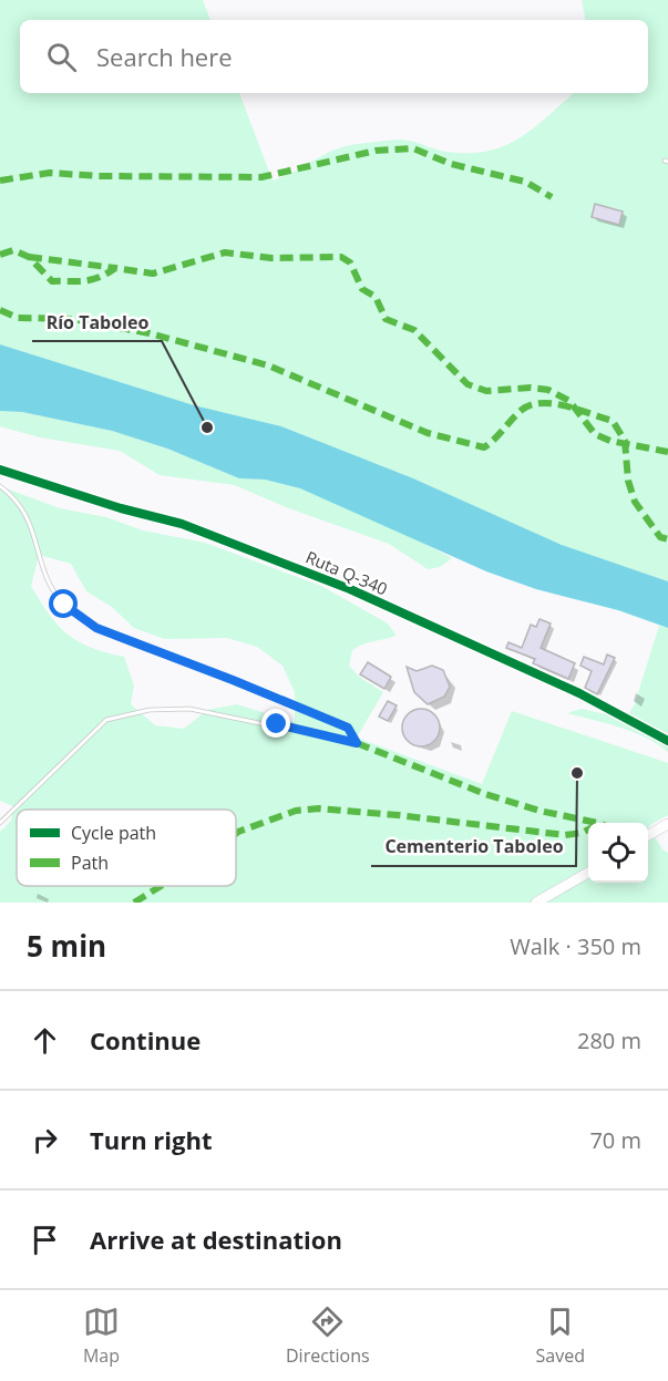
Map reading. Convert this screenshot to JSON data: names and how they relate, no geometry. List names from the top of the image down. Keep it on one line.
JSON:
{"streets":{"street":["Ruta Q-340"]},"places":["Río Taboleo","Cementerio Taboleo"],"legend":["Cycle path","Path"],"page":{"search":"Search here","heading":["5 min","Walk · 350 m"],"list":[["Continue","280 m"],["Turn right","70 m"],"Arrive at destination"],"nav":["Map","Directions","Saved"]}}
